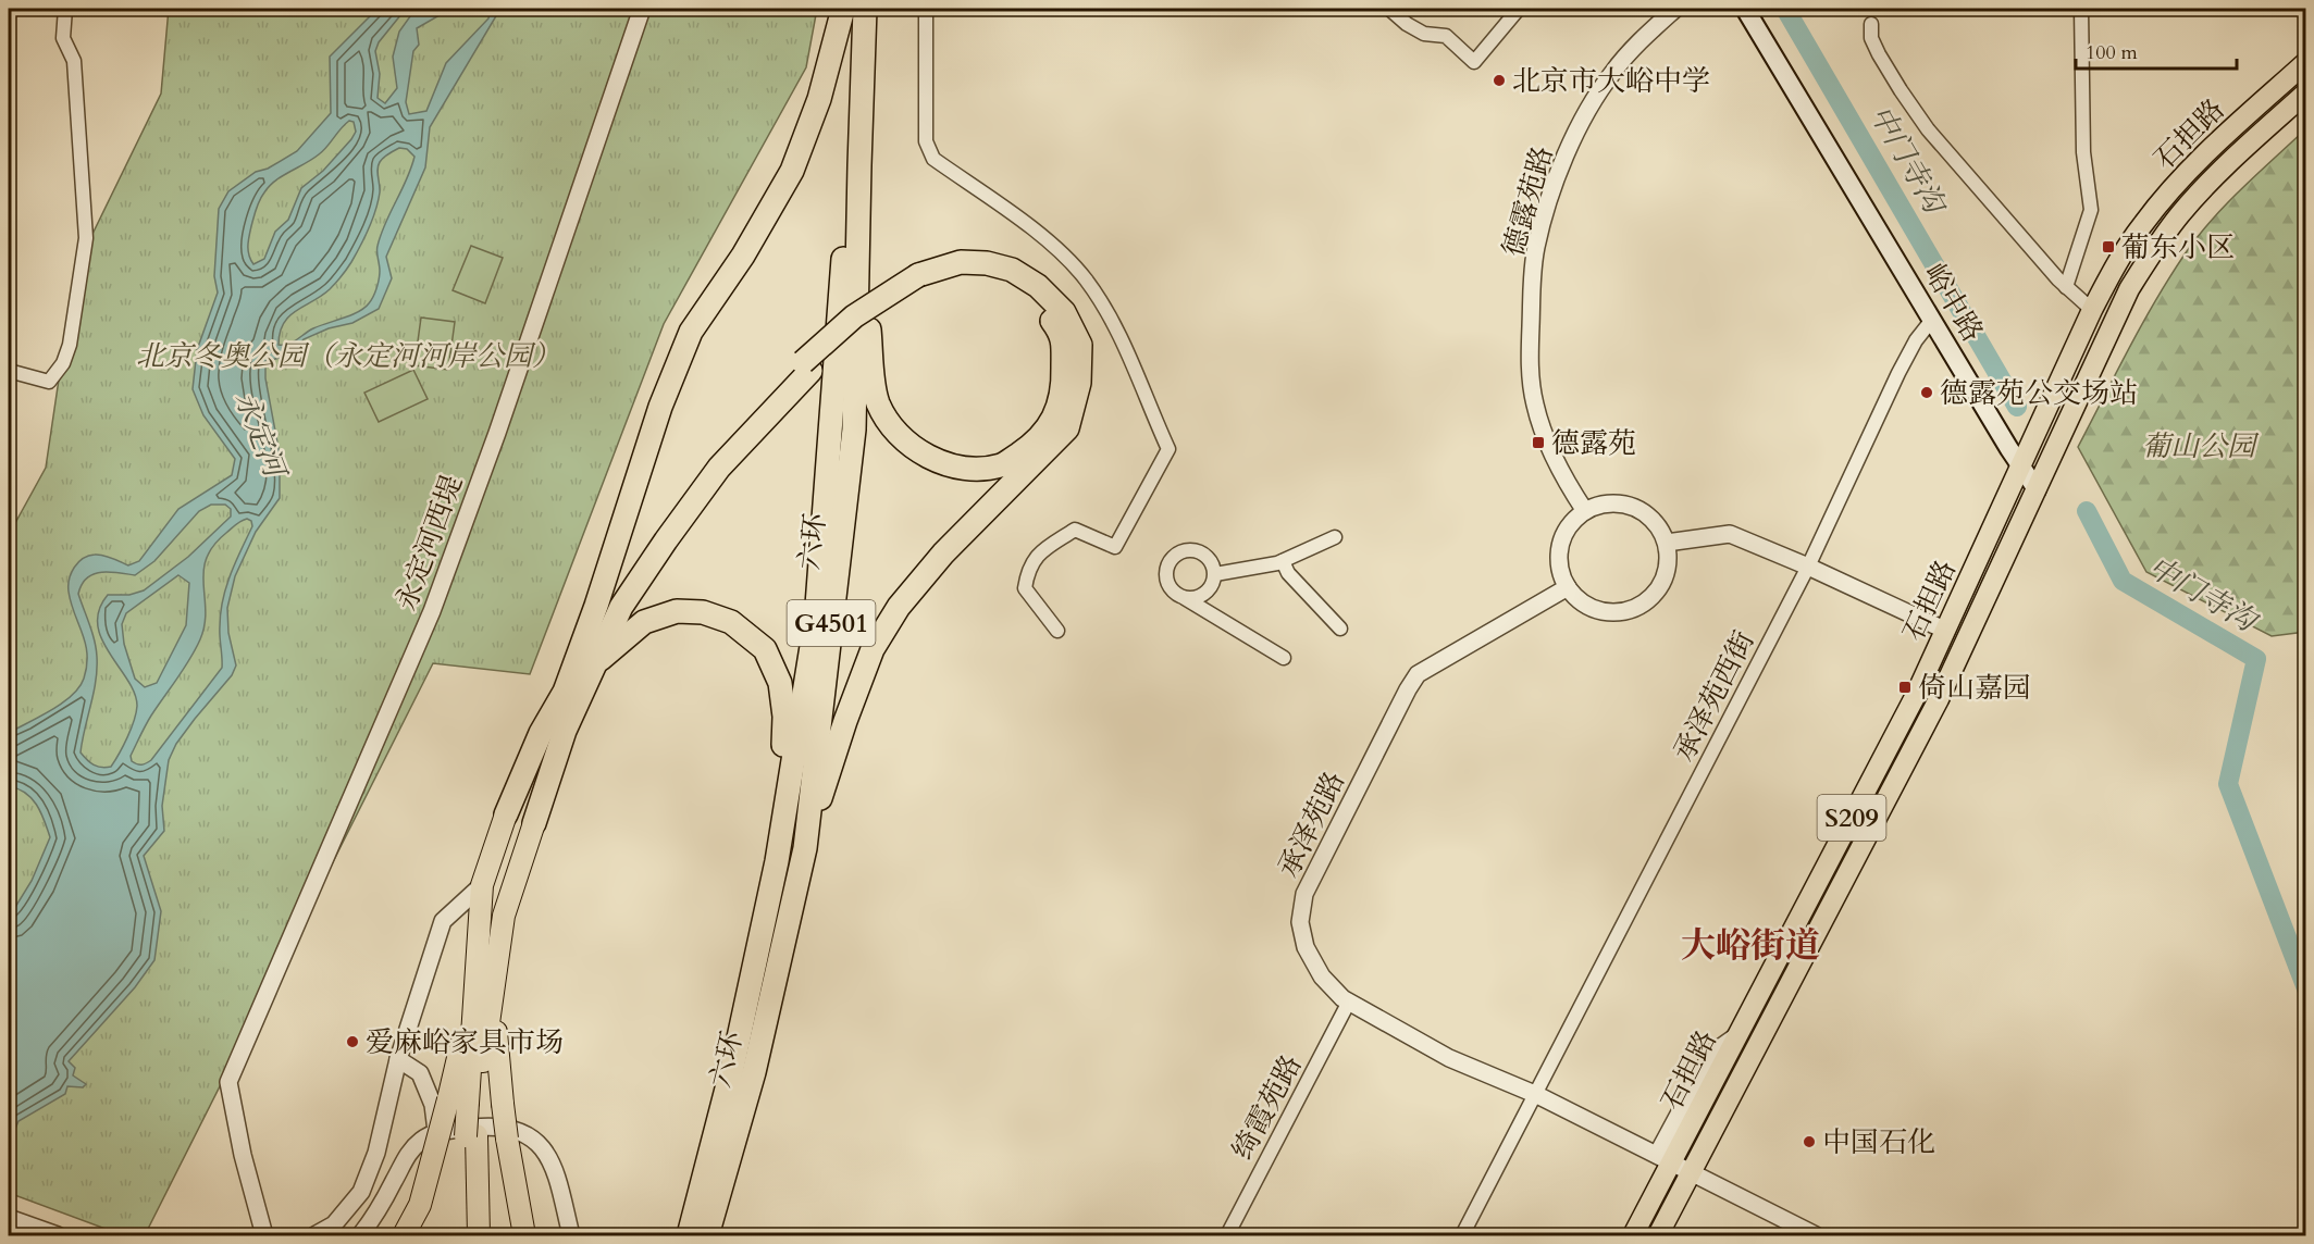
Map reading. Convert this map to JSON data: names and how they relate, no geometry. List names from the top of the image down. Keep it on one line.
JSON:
{"streets":{"highway":["六环","G4501"],"main road":["石担路","峪中路","S209"],"street":["德露苑路","永定河西堤","承泽苑西街","承泽苑路","绮霞苑路"]},"crossings":[["石担路","峪中路"],["石担路","承泽苑路"],["德露苑路","承泽苑路"],["峪中路","承泽苑西街"],["承泽苑西街","承泽苑路"],["承泽苑路","绮霞苑路"]],"districts":["大峪街道"],"water":["中门寺沟","永定河"],"parks":["北京冬奥公园（永定河河岸公园）","葡山公园"],"places":{"other":["北京市大峪中学","德露苑公交场站","爱麻峪家具市场","中国石化"],"transit":["葡东小区","德露苑","倚山嘉园"]},"scale_bar":"100 m"}
